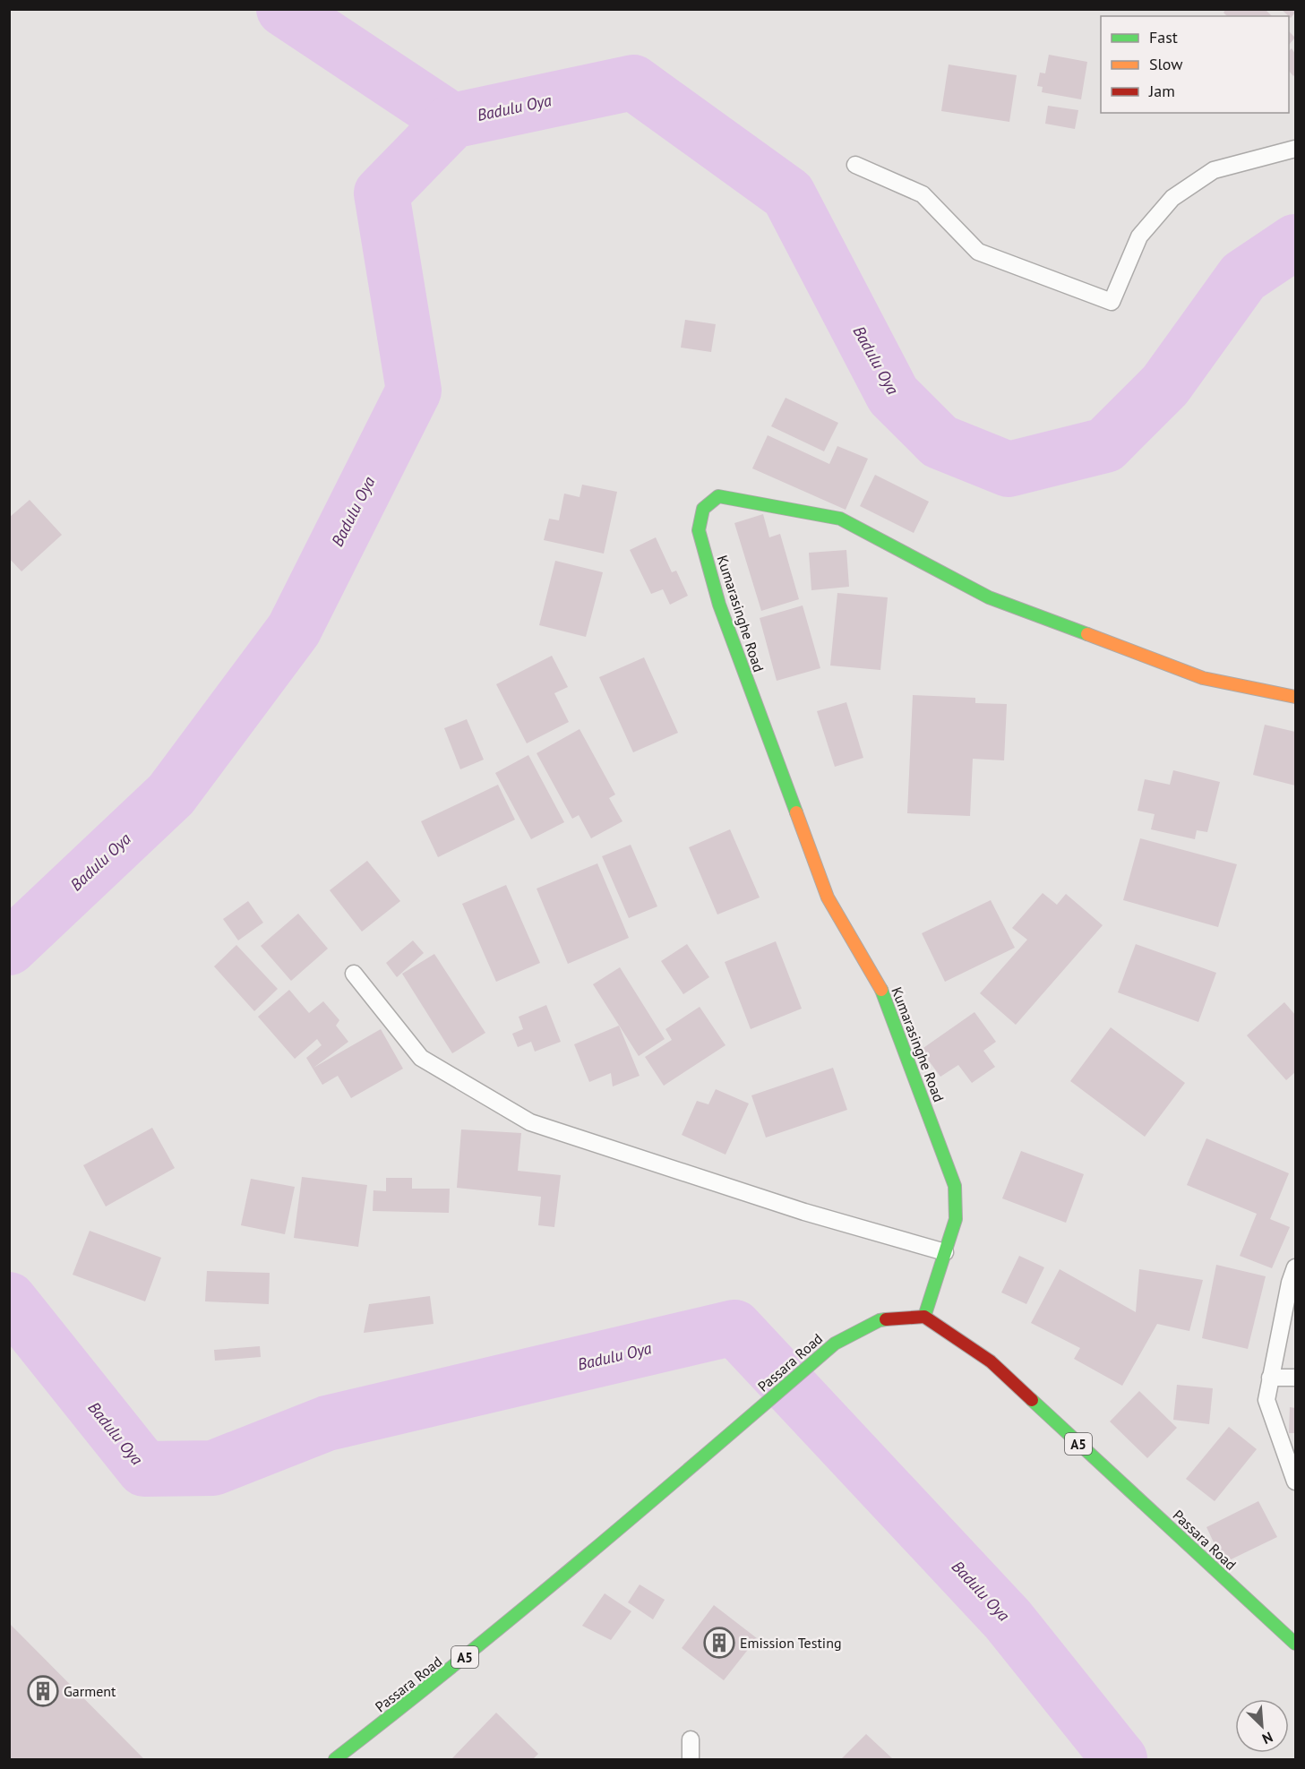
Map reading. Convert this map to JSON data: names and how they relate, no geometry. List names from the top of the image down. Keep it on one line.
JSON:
{"streets":{"main road":["Kumarasinghe Road","Passara Road","A5"]},"crossings":[["Kumarasinghe Road","Passara Road"]],"water":["Badulu Oya"],"places":{"building":["Emission Testing","Garment"]},"legend":["Fast","Slow","Jam"],"north":"bottom right"}
